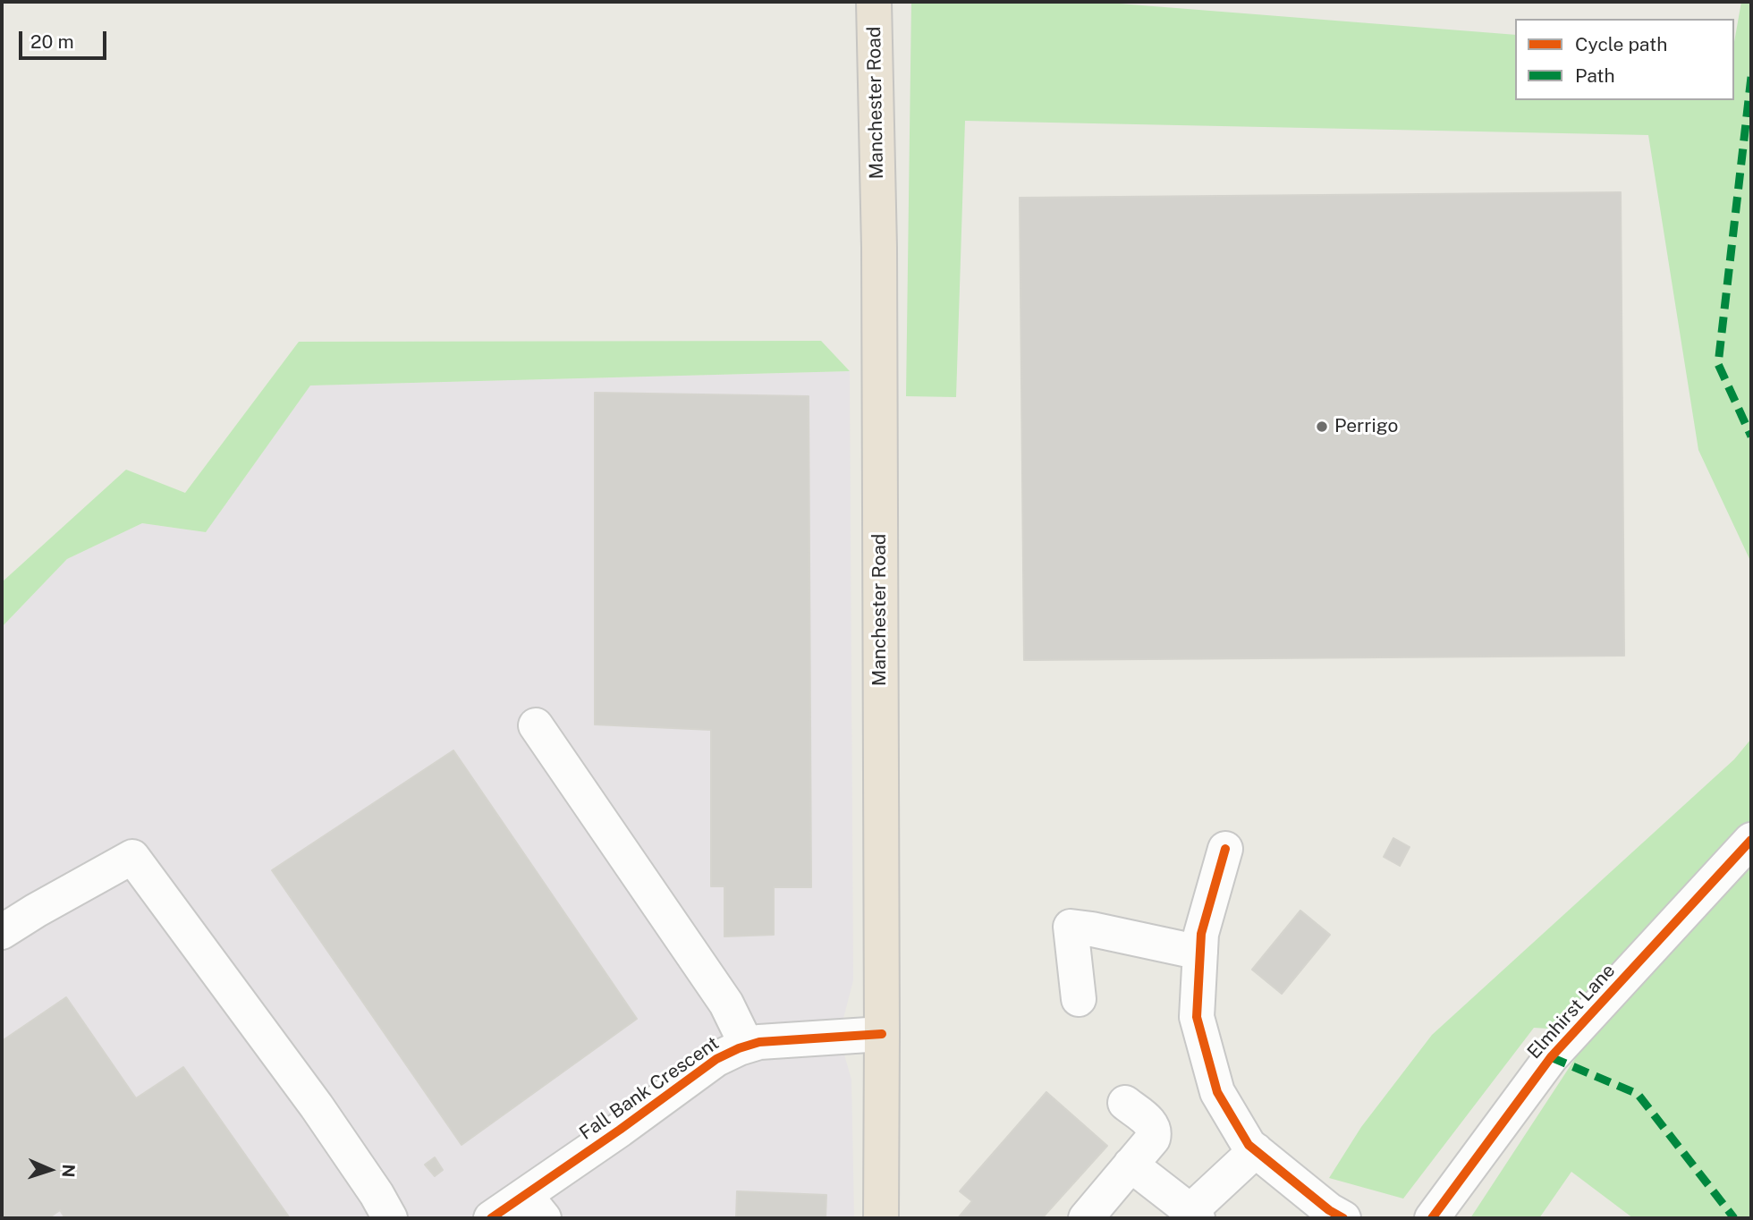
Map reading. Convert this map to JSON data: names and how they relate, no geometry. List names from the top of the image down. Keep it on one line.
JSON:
{"streets":{"highway":["Manchester Road"],"street":["Elmhirst Lane","Fall Bank Crescent"]},"crossings":[["Manchester Road","Fall Bank Crescent"]],"places":["Perrigo"],"legend":["Cycle path","Path"],"scale_bar":"20 m","north":"right"}
